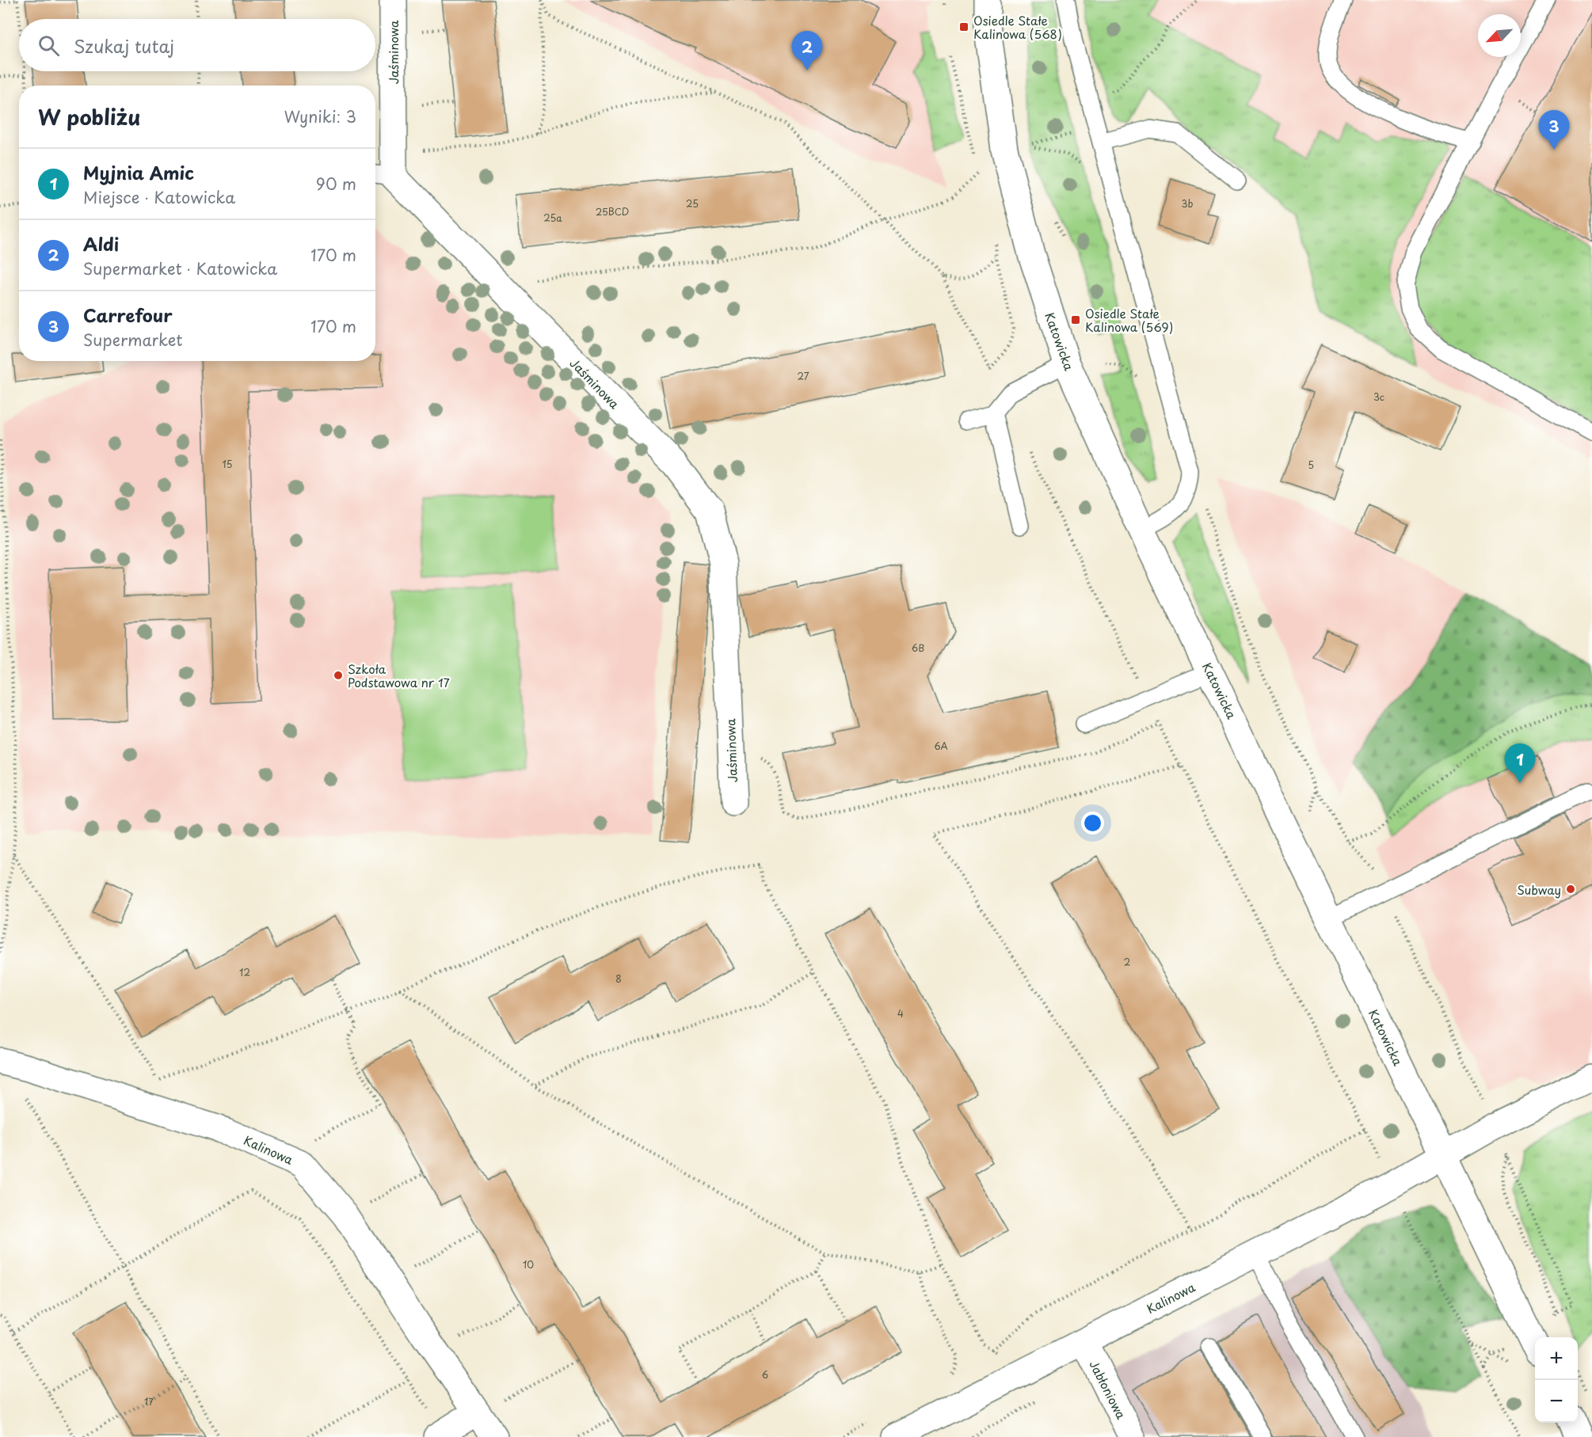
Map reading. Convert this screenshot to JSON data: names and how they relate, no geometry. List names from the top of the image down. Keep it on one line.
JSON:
{"streets":{"street":["Jaśminowa","Katowicka","Kalinowa","Jabłoniowa"]},"crossings":[["Katowicka","Kalinowa"],["Kalinowa","Jabłoniowa"]],"places":{"transit":["Osiedle Stałe Kalinowa (568)","Osiedle Stałe Kalinowa (569)"],"other":["Szkoła Podstawowa nr 17","Subway"]},"house_numbers":["25","3b","25BCD","25a","27","3c","15","5","6B","6A","2","12","8","4","10","6","17"],"north":"bottom left","page":{"search":"Szukaj tutaj","pins":["2","3","1"],"heading":["W pobliżu","Wyniki: 3"],"list":[{"mark":"1","name":"Myjnia Amic","note":"Miejsce · Katowicka","value":"90 m"},{"mark":"2","name":"Aldi","note":"Supermarket · Katowicka","value":"170 m"},{"mark":"3","name":"Carrefour","note":"Supermarket","value":"170 m"}],"map_buttons":["+","−"]}}
